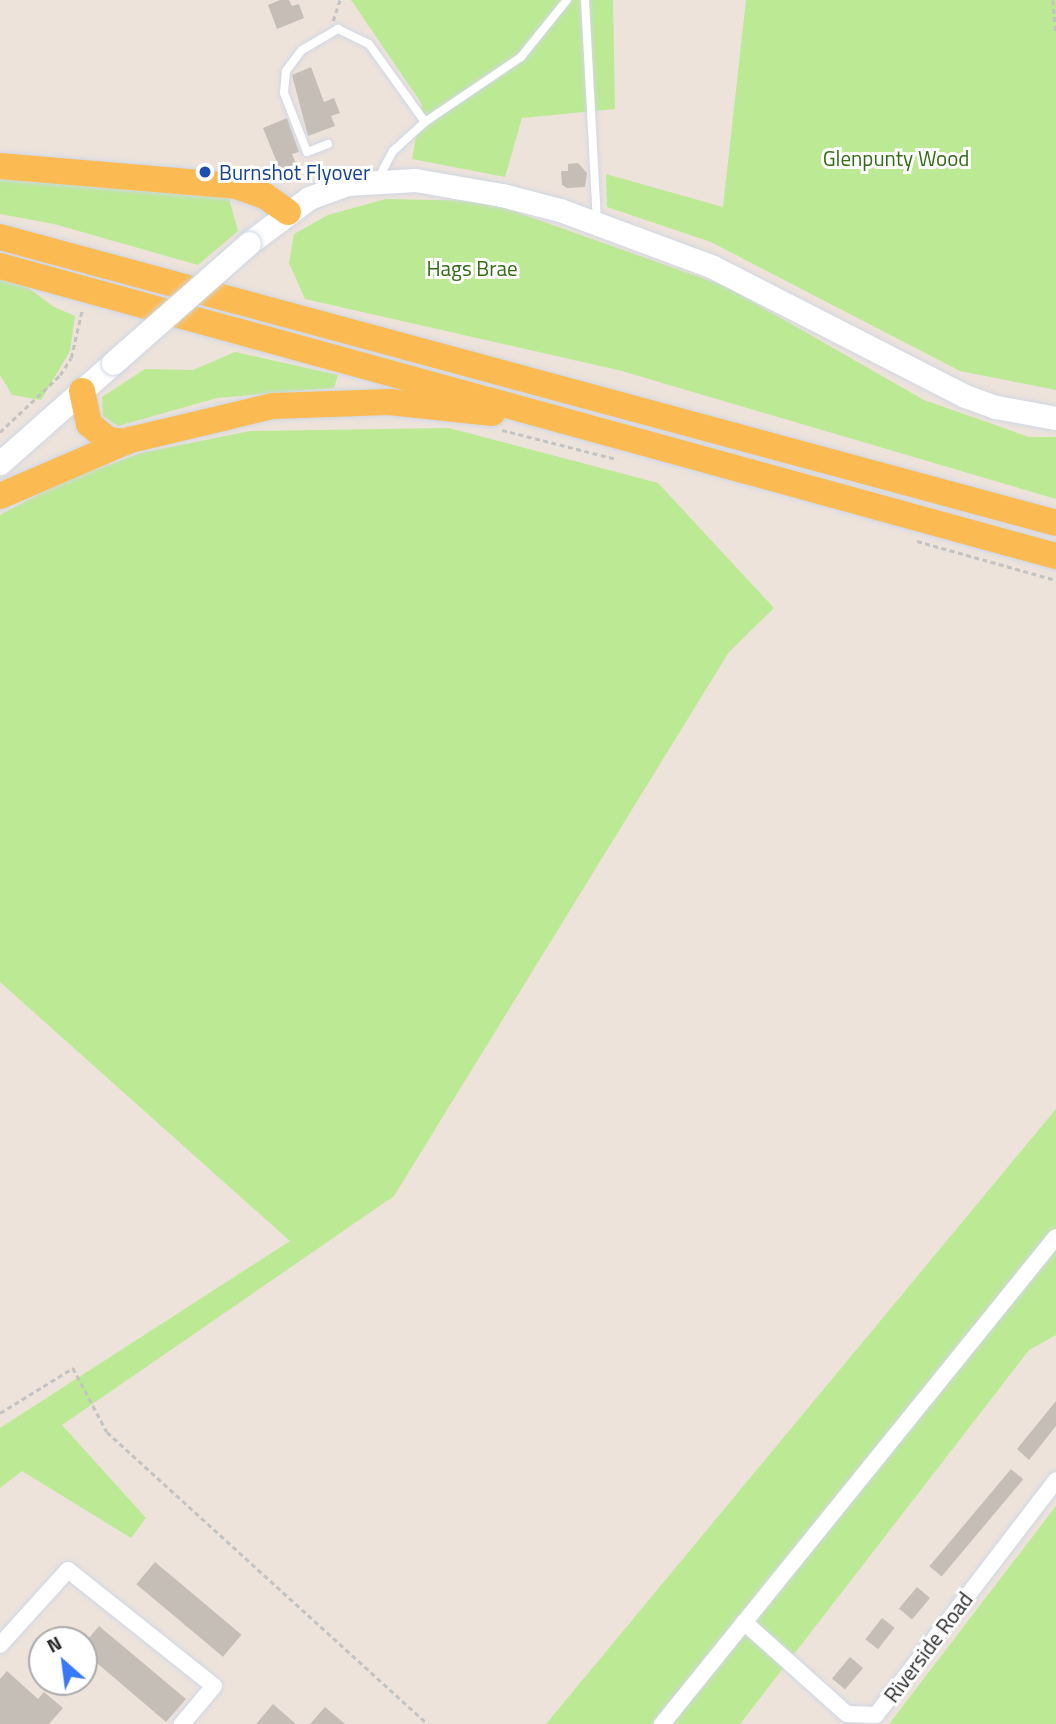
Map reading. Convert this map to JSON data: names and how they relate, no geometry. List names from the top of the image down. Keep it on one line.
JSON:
{"streets":{"street":["Riverside Road"]},"parks":["Glenpunty Wood","Hags Brae"],"places":["Burnshot Flyover"],"north":"top left"}
